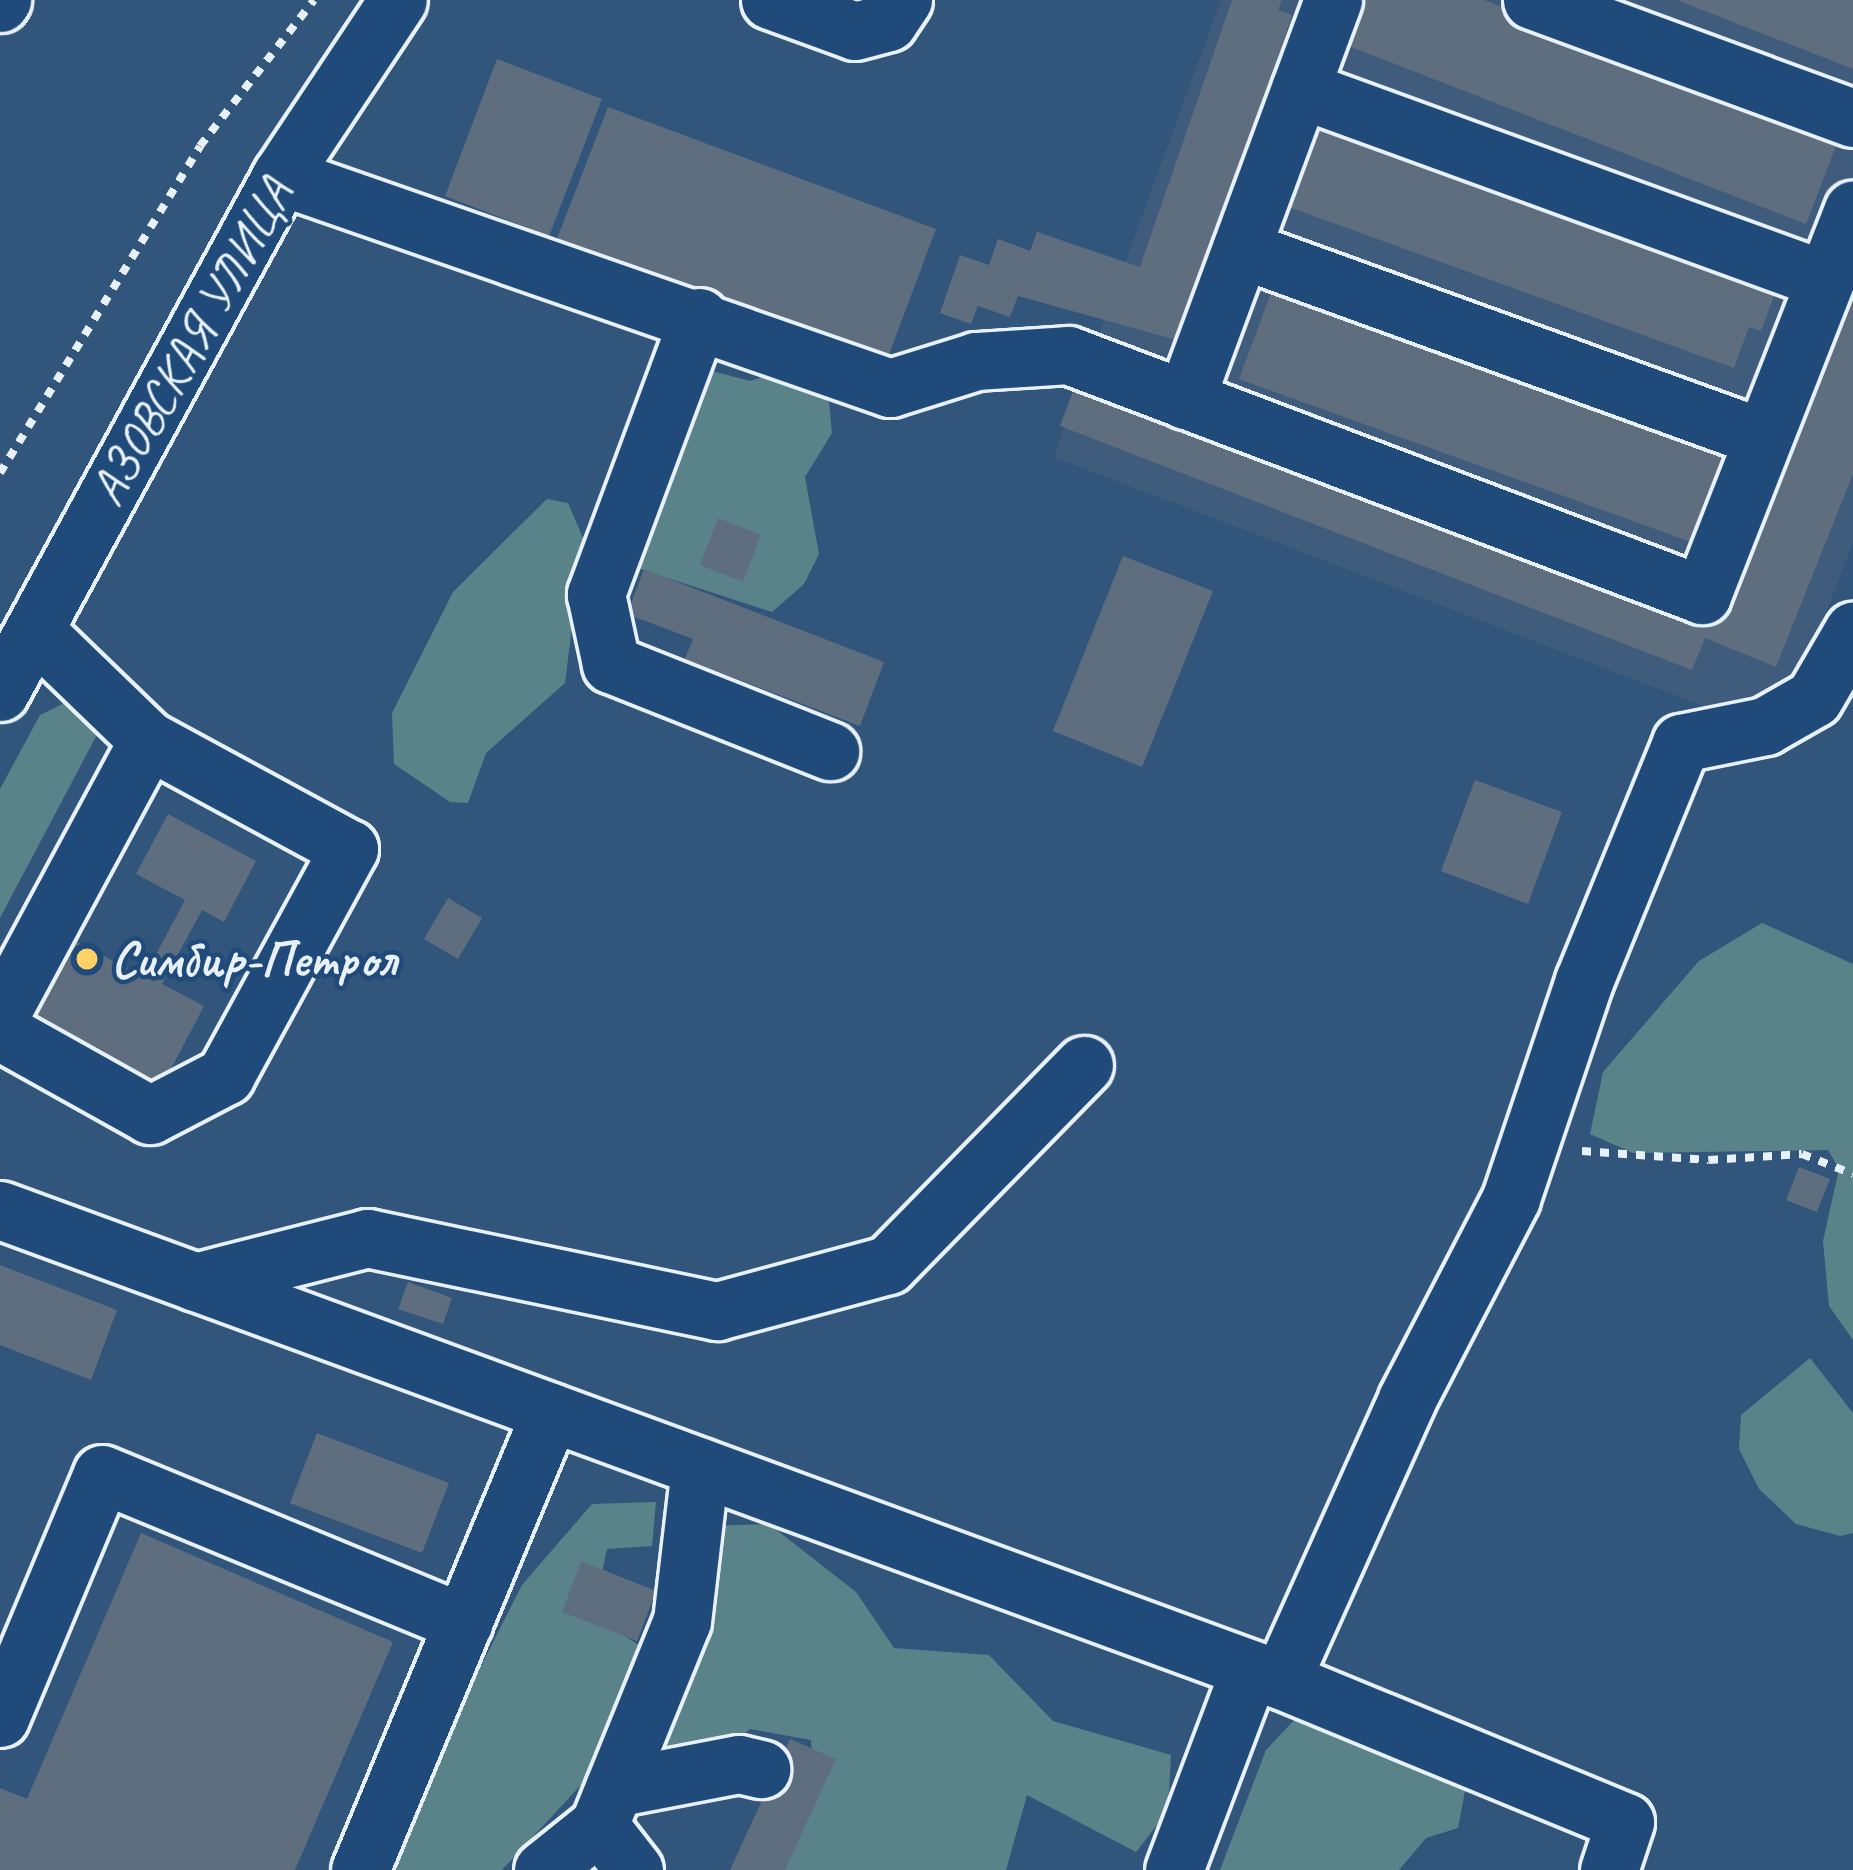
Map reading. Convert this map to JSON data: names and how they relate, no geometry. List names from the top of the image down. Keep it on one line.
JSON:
{"streets":{"street":["АЗОВСКАЯ УЛИЦА"]},"places":["Симбир-Петрол"]}
